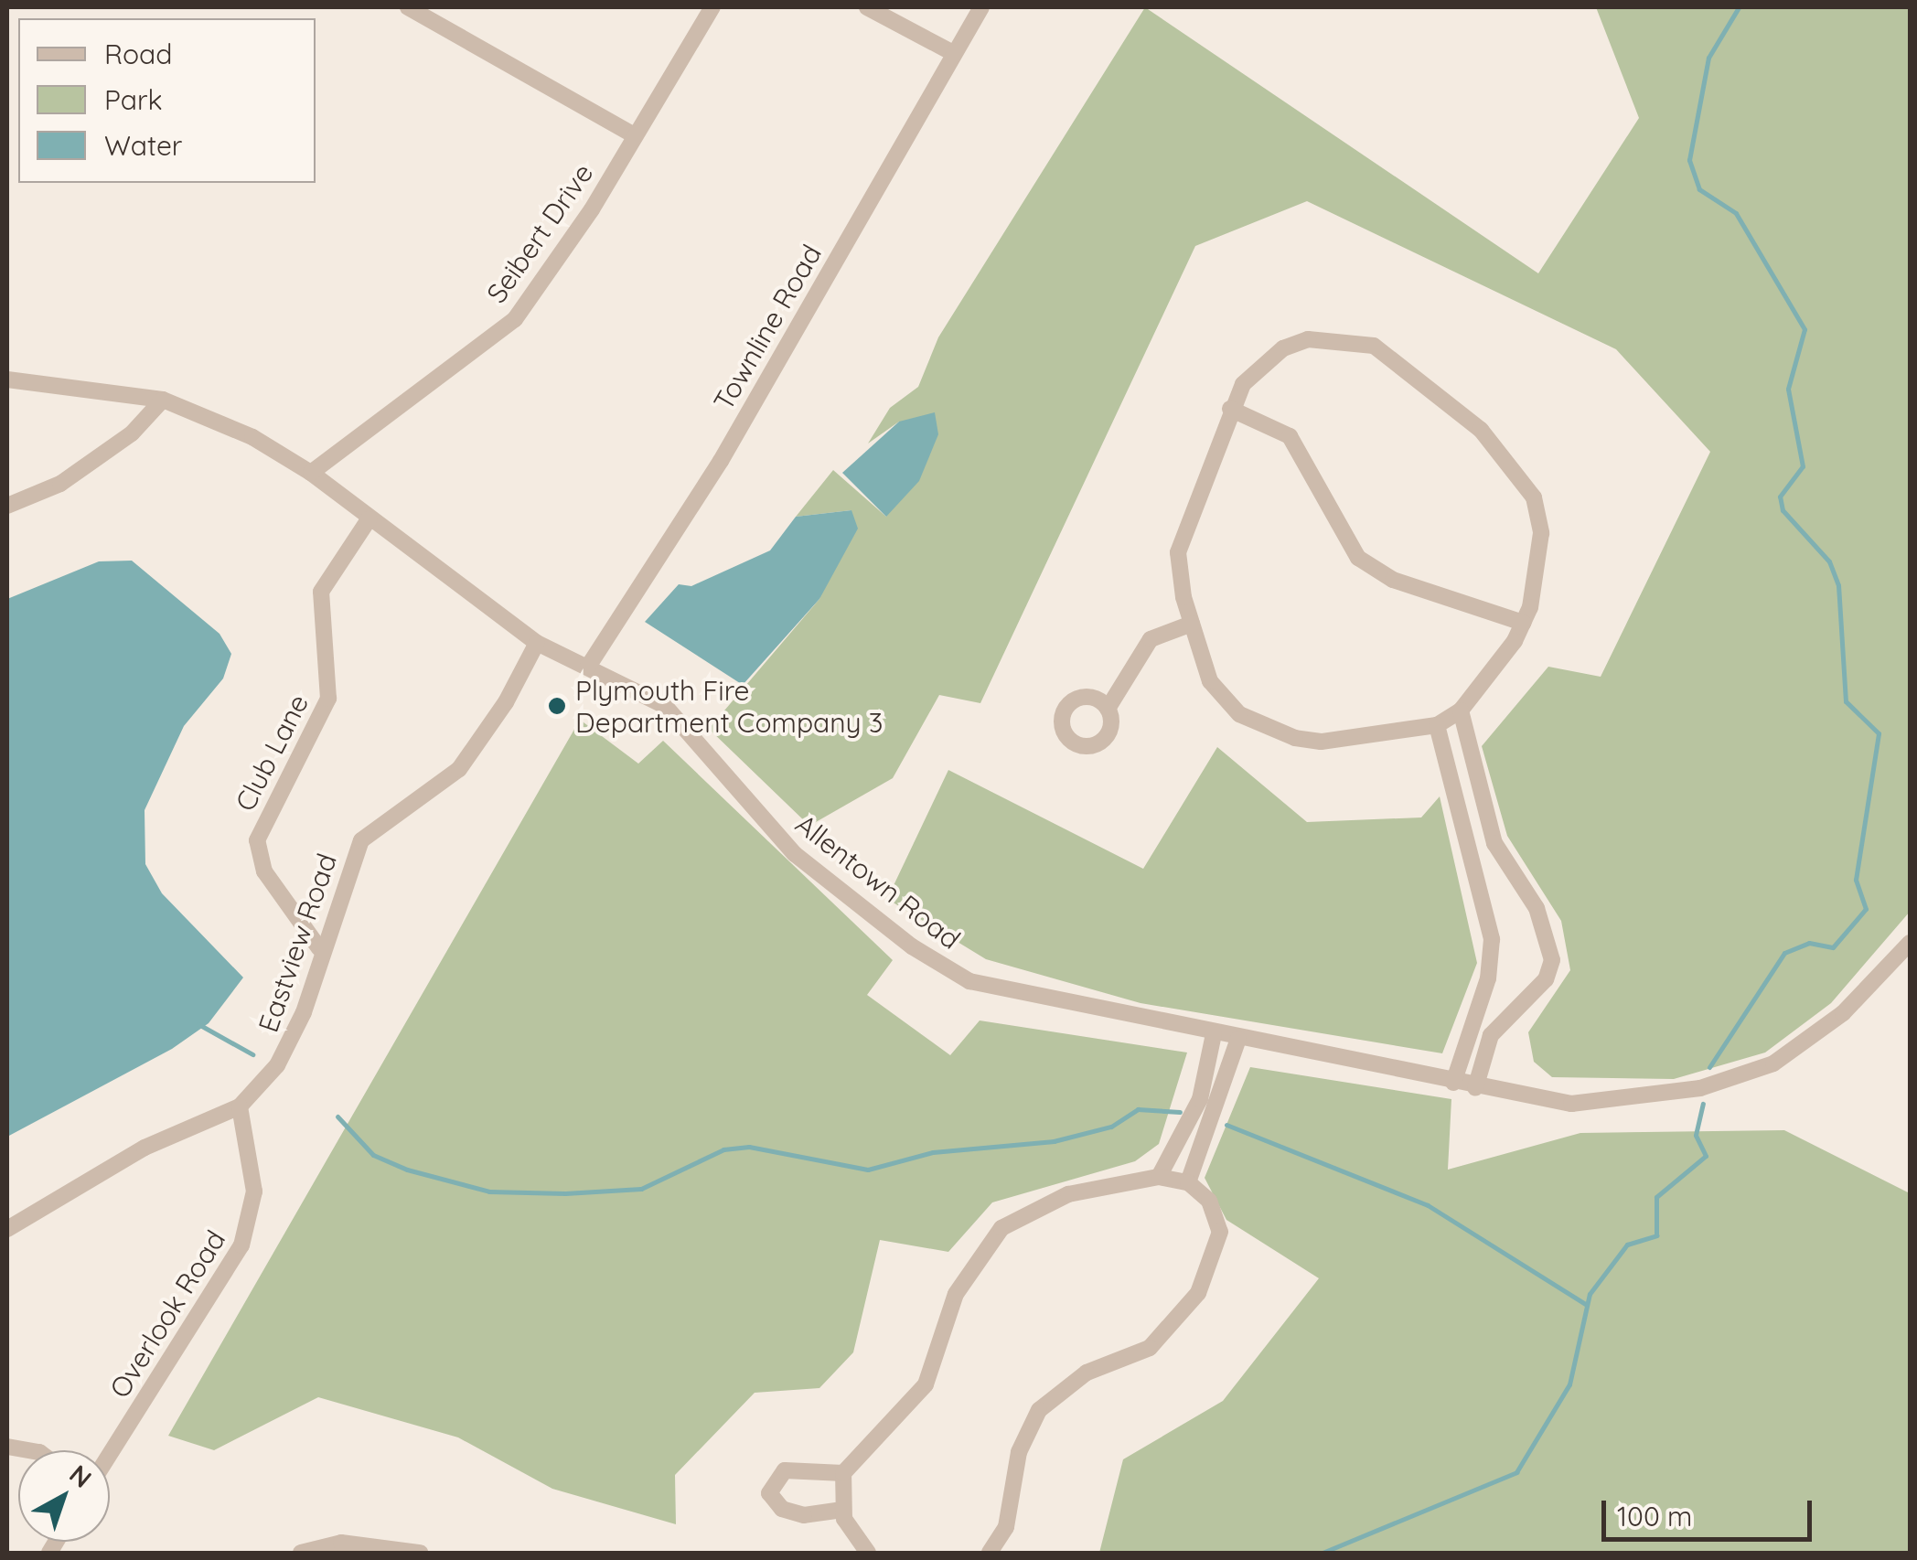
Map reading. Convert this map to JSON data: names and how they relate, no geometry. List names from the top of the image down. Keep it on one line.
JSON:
{"streets":{"street":["Seibert Drive","Townline Road","Club Lane","Allentown Road","Eastview Road","Overlook Road"]},"crossings":[["Seibert Drive","Allentown Road"],["Townline Road","Allentown Road"],["Club Lane","Allentown Road"],["Club Lane","Eastview Road"],["Allentown Road","Eastview Road"],["Eastview Road","Overlook Road"]],"places":["Plymouth Fire Department Company 3"],"legend":["Road","Park","Water"],"scale_bar":"100 m","north":"top right"}
